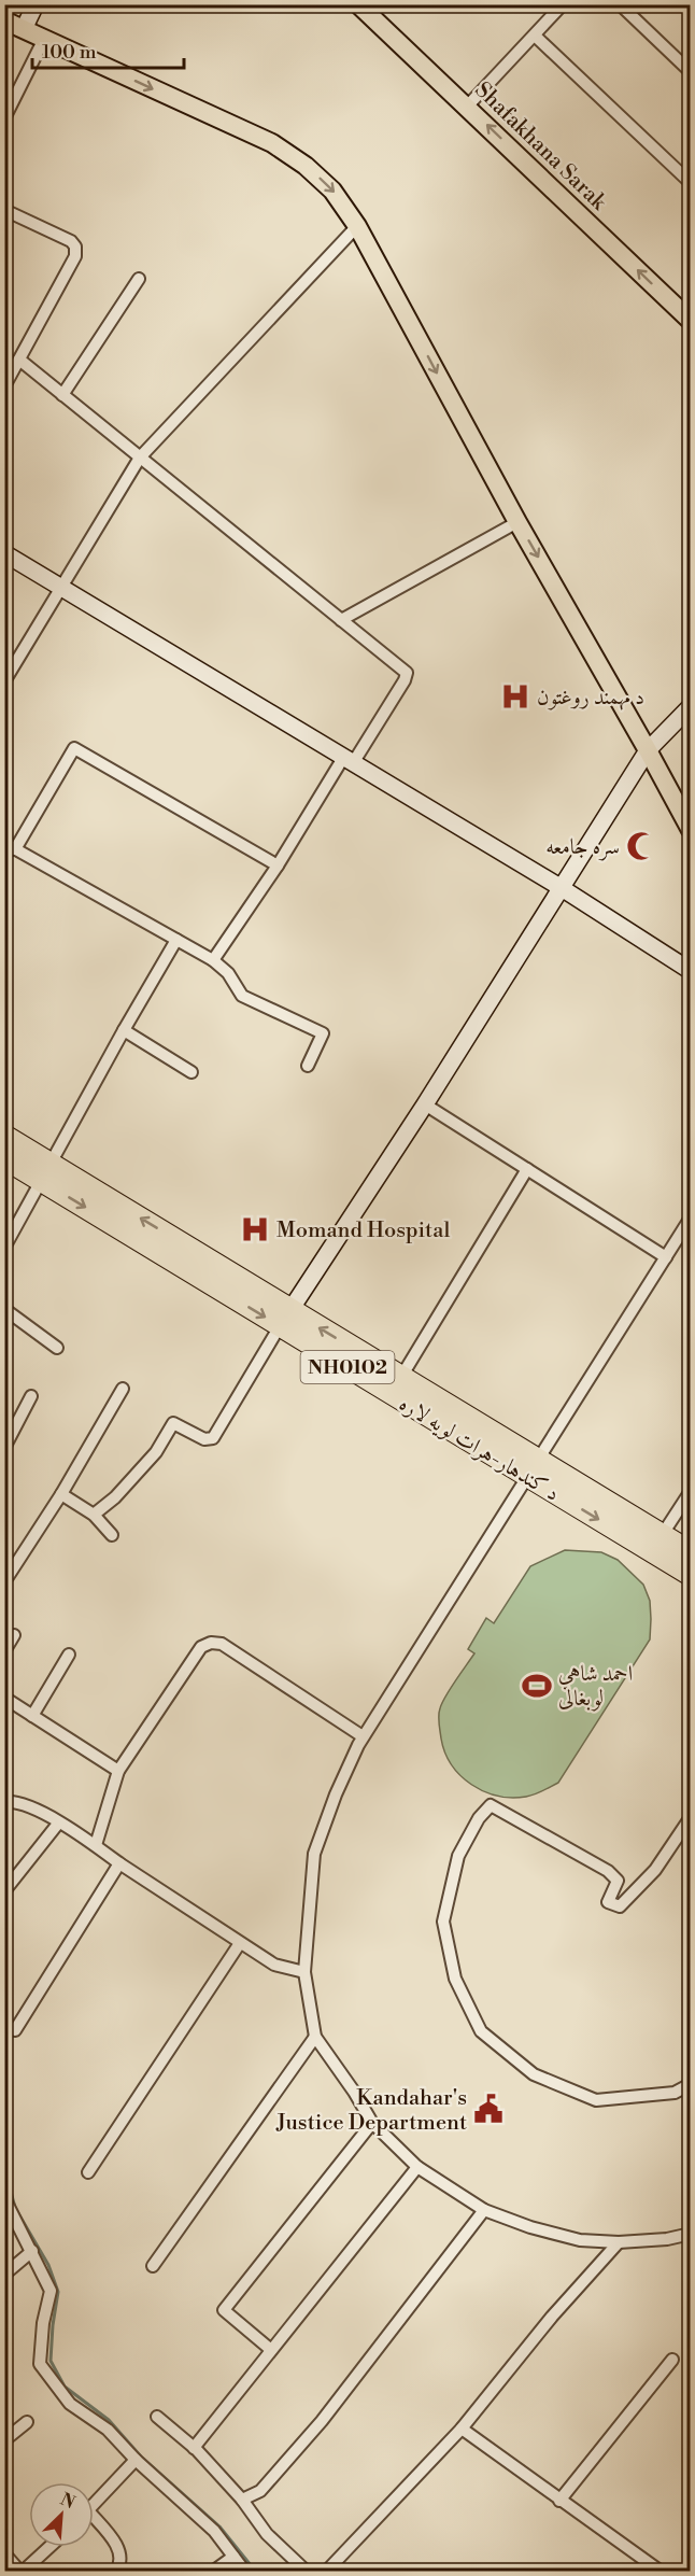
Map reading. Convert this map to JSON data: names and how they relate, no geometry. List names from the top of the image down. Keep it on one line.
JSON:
{"streets":{"highway":["NH0102","د کندهار-هرات لويه لاره"],"main road":["Shafakhana Sarak"]},"one_way":["Shafakhana Sarak"],"places":{"hospital":["د مهمند روغتون","Momand Hospital"],"mosque":["سره جامعه"],"sports":["احمد شاهي لوبغالی"],"public building":["Kandahar's Justice Department"]},"scale_bar":"100 m","north":"top right"}
